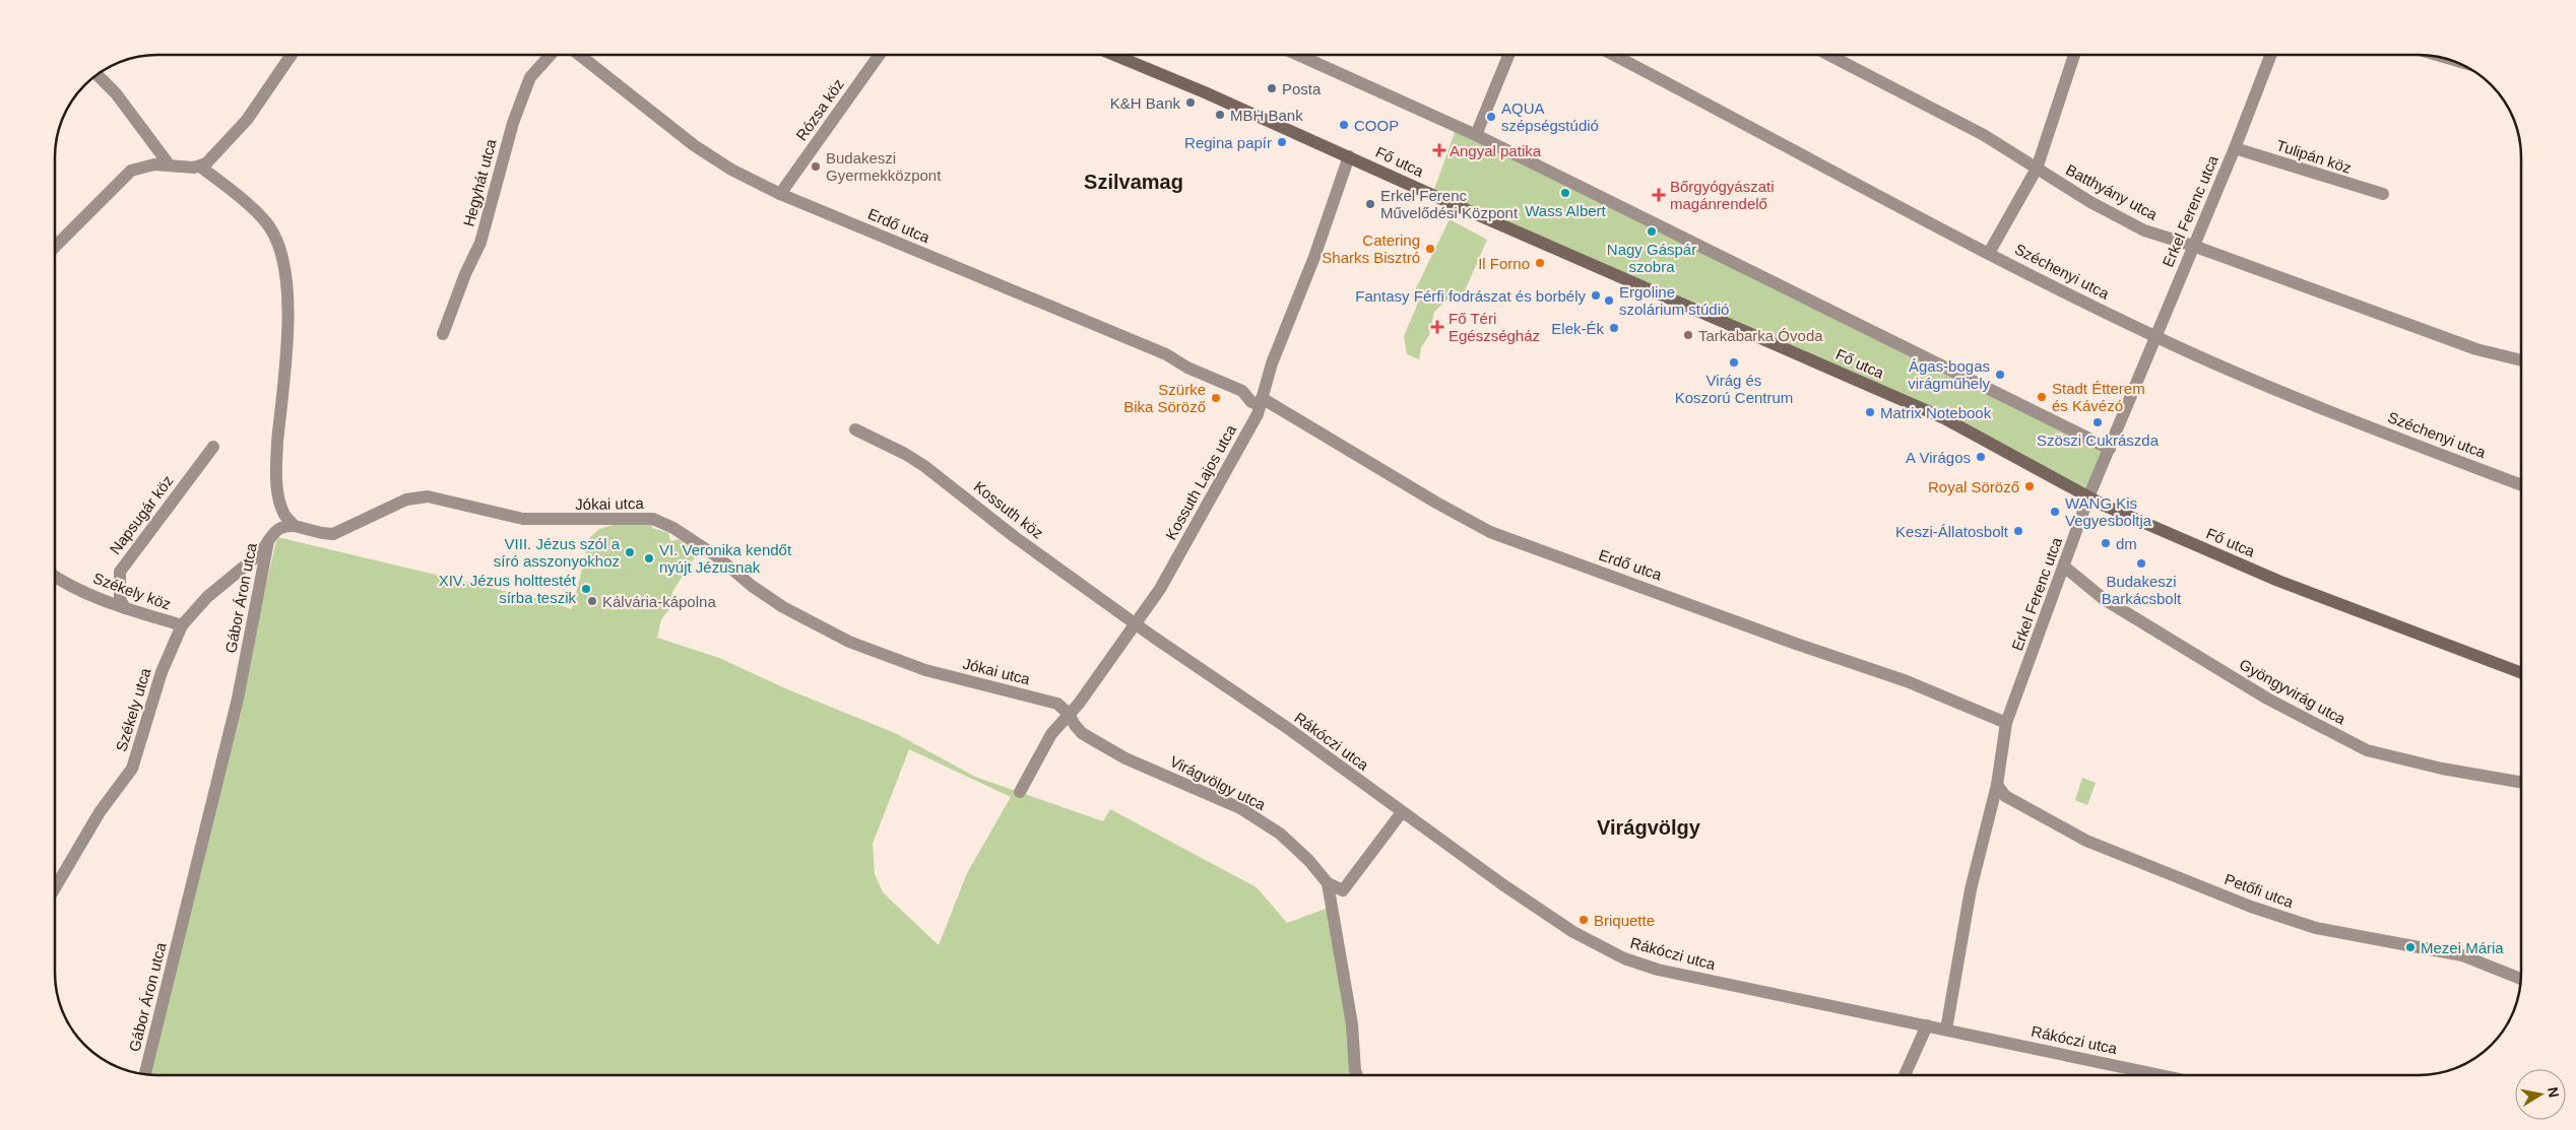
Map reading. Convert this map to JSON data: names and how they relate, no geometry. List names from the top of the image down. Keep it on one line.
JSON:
{"streets":{"main road":["Fő utca"],"street":["Rózsa köz","Tulipán köz","Hegyhát utca","Batthyány utca","Erkel Ferenc utca","Erdő utca","Széchenyi utca","Kossuth Lajos utca","Jókai utca","Kossuth köz","Napsugár köz","Székely köz","Gábor Áron utca","Gyöngyvirág utca","Székely utca","Rákóczi utca","Virágvölgy utca","Petőfi utca"]},"crossings":[["Rózsa köz","Erdő utca"],["Tulipán köz","Erkel Ferenc utca"],["Fő utca","Erkel Ferenc utca"],["Fő utca","Kossuth Lajos utca"],["Batthyány utca","Erkel Ferenc utca"],["Erkel Ferenc utca","Erdő utca"],["Erkel Ferenc utca","Széchenyi utca"],["Erkel Ferenc utca","Gyöngyvirág utca"],["Erkel Ferenc utca","Rákóczi utca"],["Erkel Ferenc utca","Petőfi utca"],["Erdő utca","Kossuth Lajos utca"],["Kossuth Lajos utca","Jókai utca"],["Kossuth Lajos utca","Kossuth köz"],["Kossuth Lajos utca","Rákóczi utca"],["Kossuth Lajos utca","Virágvölgy utca"],["Jókai utca","Gábor Áron utca"],["Jókai utca","Virágvölgy utca"],["Kossuth köz","Rákóczi utca"],["Napsugár köz","Székely köz"],["Székely köz","Székely utca"],["Gábor Áron utca","Székely utca"]],"districts":["Szilvamag","Virágvölgy"],"places":{"other":["Posta","K&H Bank","MBH Bank","AQUA szépségstúdió","COOP","Regina papír","Budakeszi Gyermekközpont","Wass Albert","Erkel Ferenc Művelődési Központ","Nagy Gáspár szobra","Catering Sharks Bisztró","Il Forno","Fantasy Férfi fodrászat és borbély","Ergoline szolárium stúdió","Elek-Ék","Tarkabarka Óvoda","Virág és Koszorú Centrum","Ágas-bogas virágműhely","Stadt Étterem és Kávézó","Szürke Bika Söröző","Matrix Notebook","Szöszi Cukrászda","A Virágos","Royal Söröző","WANG Kis Vegyesboltja","Keszi-Állatosbolt","dm","VIII. Jézus szól a síró asszonyokhoz","VI. Veronika kendőt nyújt Jézusnak","Budakeszi Barkácsbolt","XIV. Jézus holttestét sírba teszik","Kálvária-kápolna","Briquette","Mezei Mária"],"health":["Angyal patika","Bőrgyógyászati magánrendelő","Fő Téri Egészségház"]},"north":"right"}
